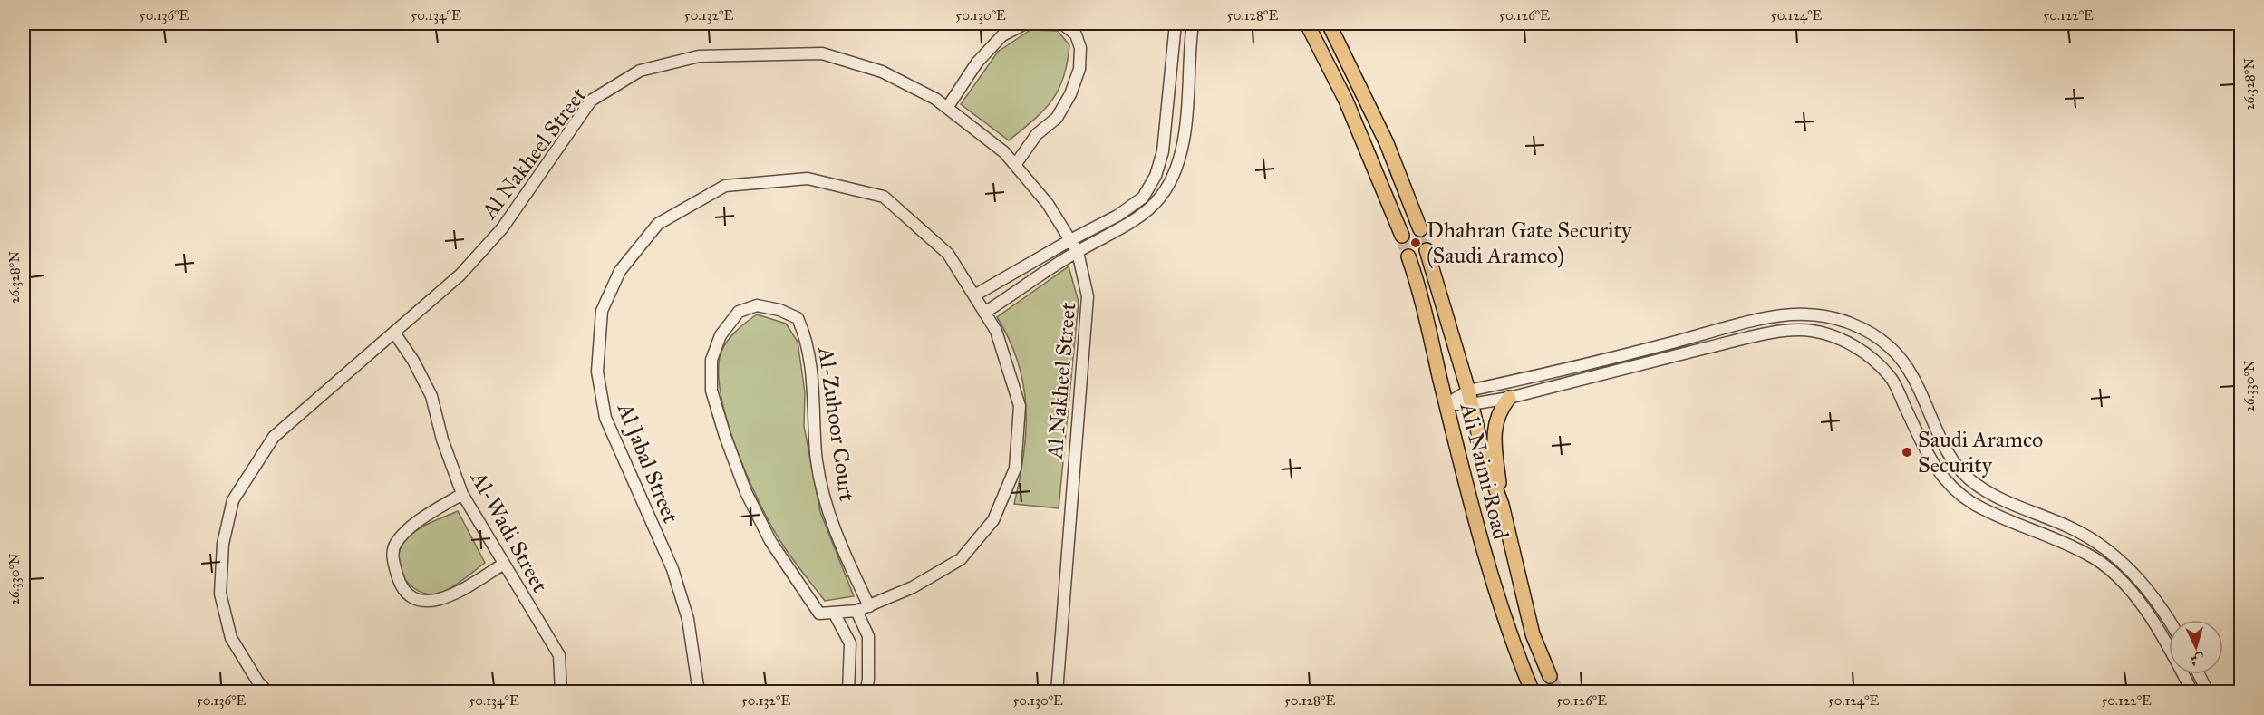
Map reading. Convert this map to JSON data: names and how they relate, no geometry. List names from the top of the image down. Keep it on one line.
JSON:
{"streets":{"main road":["Ali Naimi Road"],"street":["Al Nakheel Street","Al-Zuhoor Court","Al Jabal Street","Al-Wadi Street"]},"crossings":[["Al Nakheel Street","Al-Wadi Street"],["Al-Zuhoor Court","Al Jabal Street"]],"places":["Dhahran Gate Security (Saudi Aramco)","Saudi Aramco Security"],"north":"bottom","coordinates":["50.136°E","50.134°E","50.132°E","50.130°E","50.128°E","50.126°E","50.124°E","50.122°E","26.328°N","26.330°N"]}
